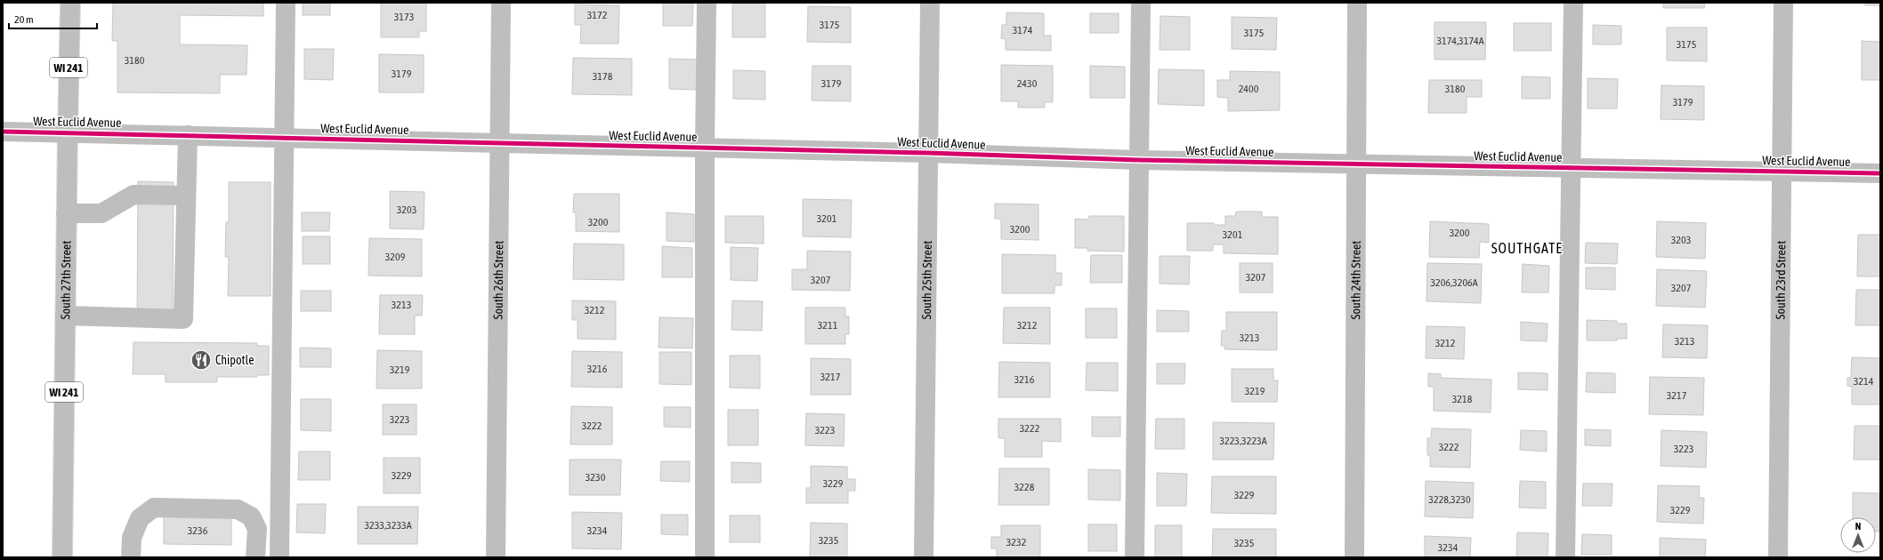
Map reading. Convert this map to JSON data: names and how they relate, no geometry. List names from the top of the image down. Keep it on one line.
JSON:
{"streets":{"street":["WI 241","West Euclid Avenue","South 27th Street","South 26th Street","South 25th Street","South 24th Street","South 23rd Street"]},"crossings":[["West Euclid Avenue","South 27th Street"],["West Euclid Avenue","South 26th Street"],["West Euclid Avenue","South 25th Street"],["West Euclid Avenue","South 24th Street"],["West Euclid Avenue","South 23rd Street"]],"districts":["SOUTHGATE"],"places":{"restaurant":["Chipotle"]},"house_numbers":["3172","3173","3175","3174","3175","3174,3174A","3175","3180","3179","3178","3179","2430","2400","3180","3179","3203","3201","3200","3200","3200","3201","3203","3209","3207","3207","3206,3206A","3207","3213","3212","3211","3212","3213","3213","3212","3216","3219","3217","3216","3214","3219","3217","3218","3223","3222","3222","3223","3223,3223A","3222","3223","3229","3230","3229","3228","3229","3228,3230","3229","3233,3233A","3236","3234","3235","3232","3235","3234"],"scale_bar":"20 m","north":"top"}
